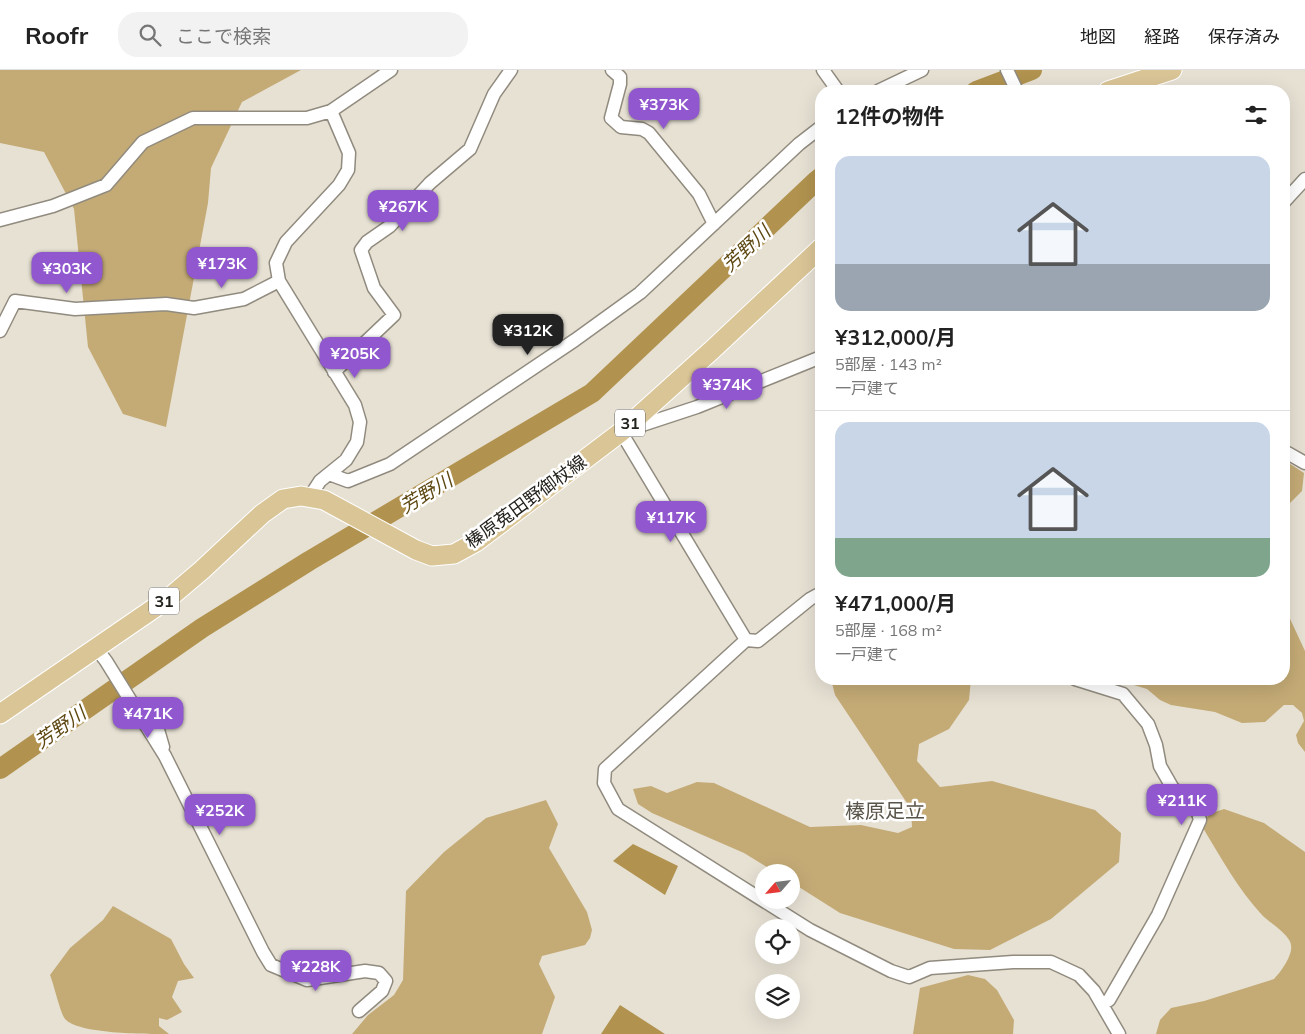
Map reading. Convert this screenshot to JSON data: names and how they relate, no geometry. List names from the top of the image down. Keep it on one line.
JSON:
{"streets":{"main road":["31","榛原菟田野御杖線"]},"crossings":[["31","榛原菟田野御杖線"]],"districts":["榛原足立"],"water":["芳野川"],"north":"bottom left","page":{"header":"Roofr","search":"ここで検索","nav":["地図","経路","保存済み"],"heading":"12件の物件","price":["¥373K","¥267K","¥173K","¥303K","¥312K","¥205K","¥374K","¥117K","¥471K","¥211K","¥252K","¥228K"],"list":[{"name":"¥312,000/月","note":"5部屋 · 143 m² · 一戸建て"},{"name":"¥471,000/月","note":"5部屋 · 168 m² · 一戸建て"}]}}
